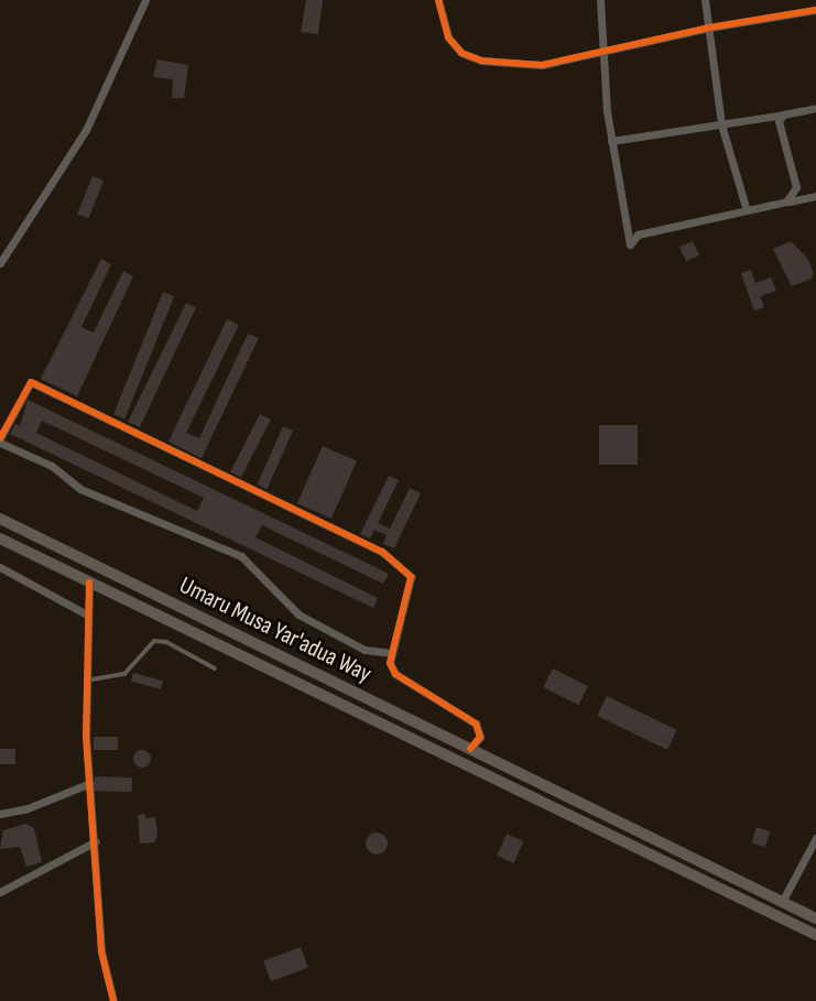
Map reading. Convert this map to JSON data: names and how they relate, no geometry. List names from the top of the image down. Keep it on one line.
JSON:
{"streets":{"main road":["Umaru Musa Yar'adua Way"]}}
